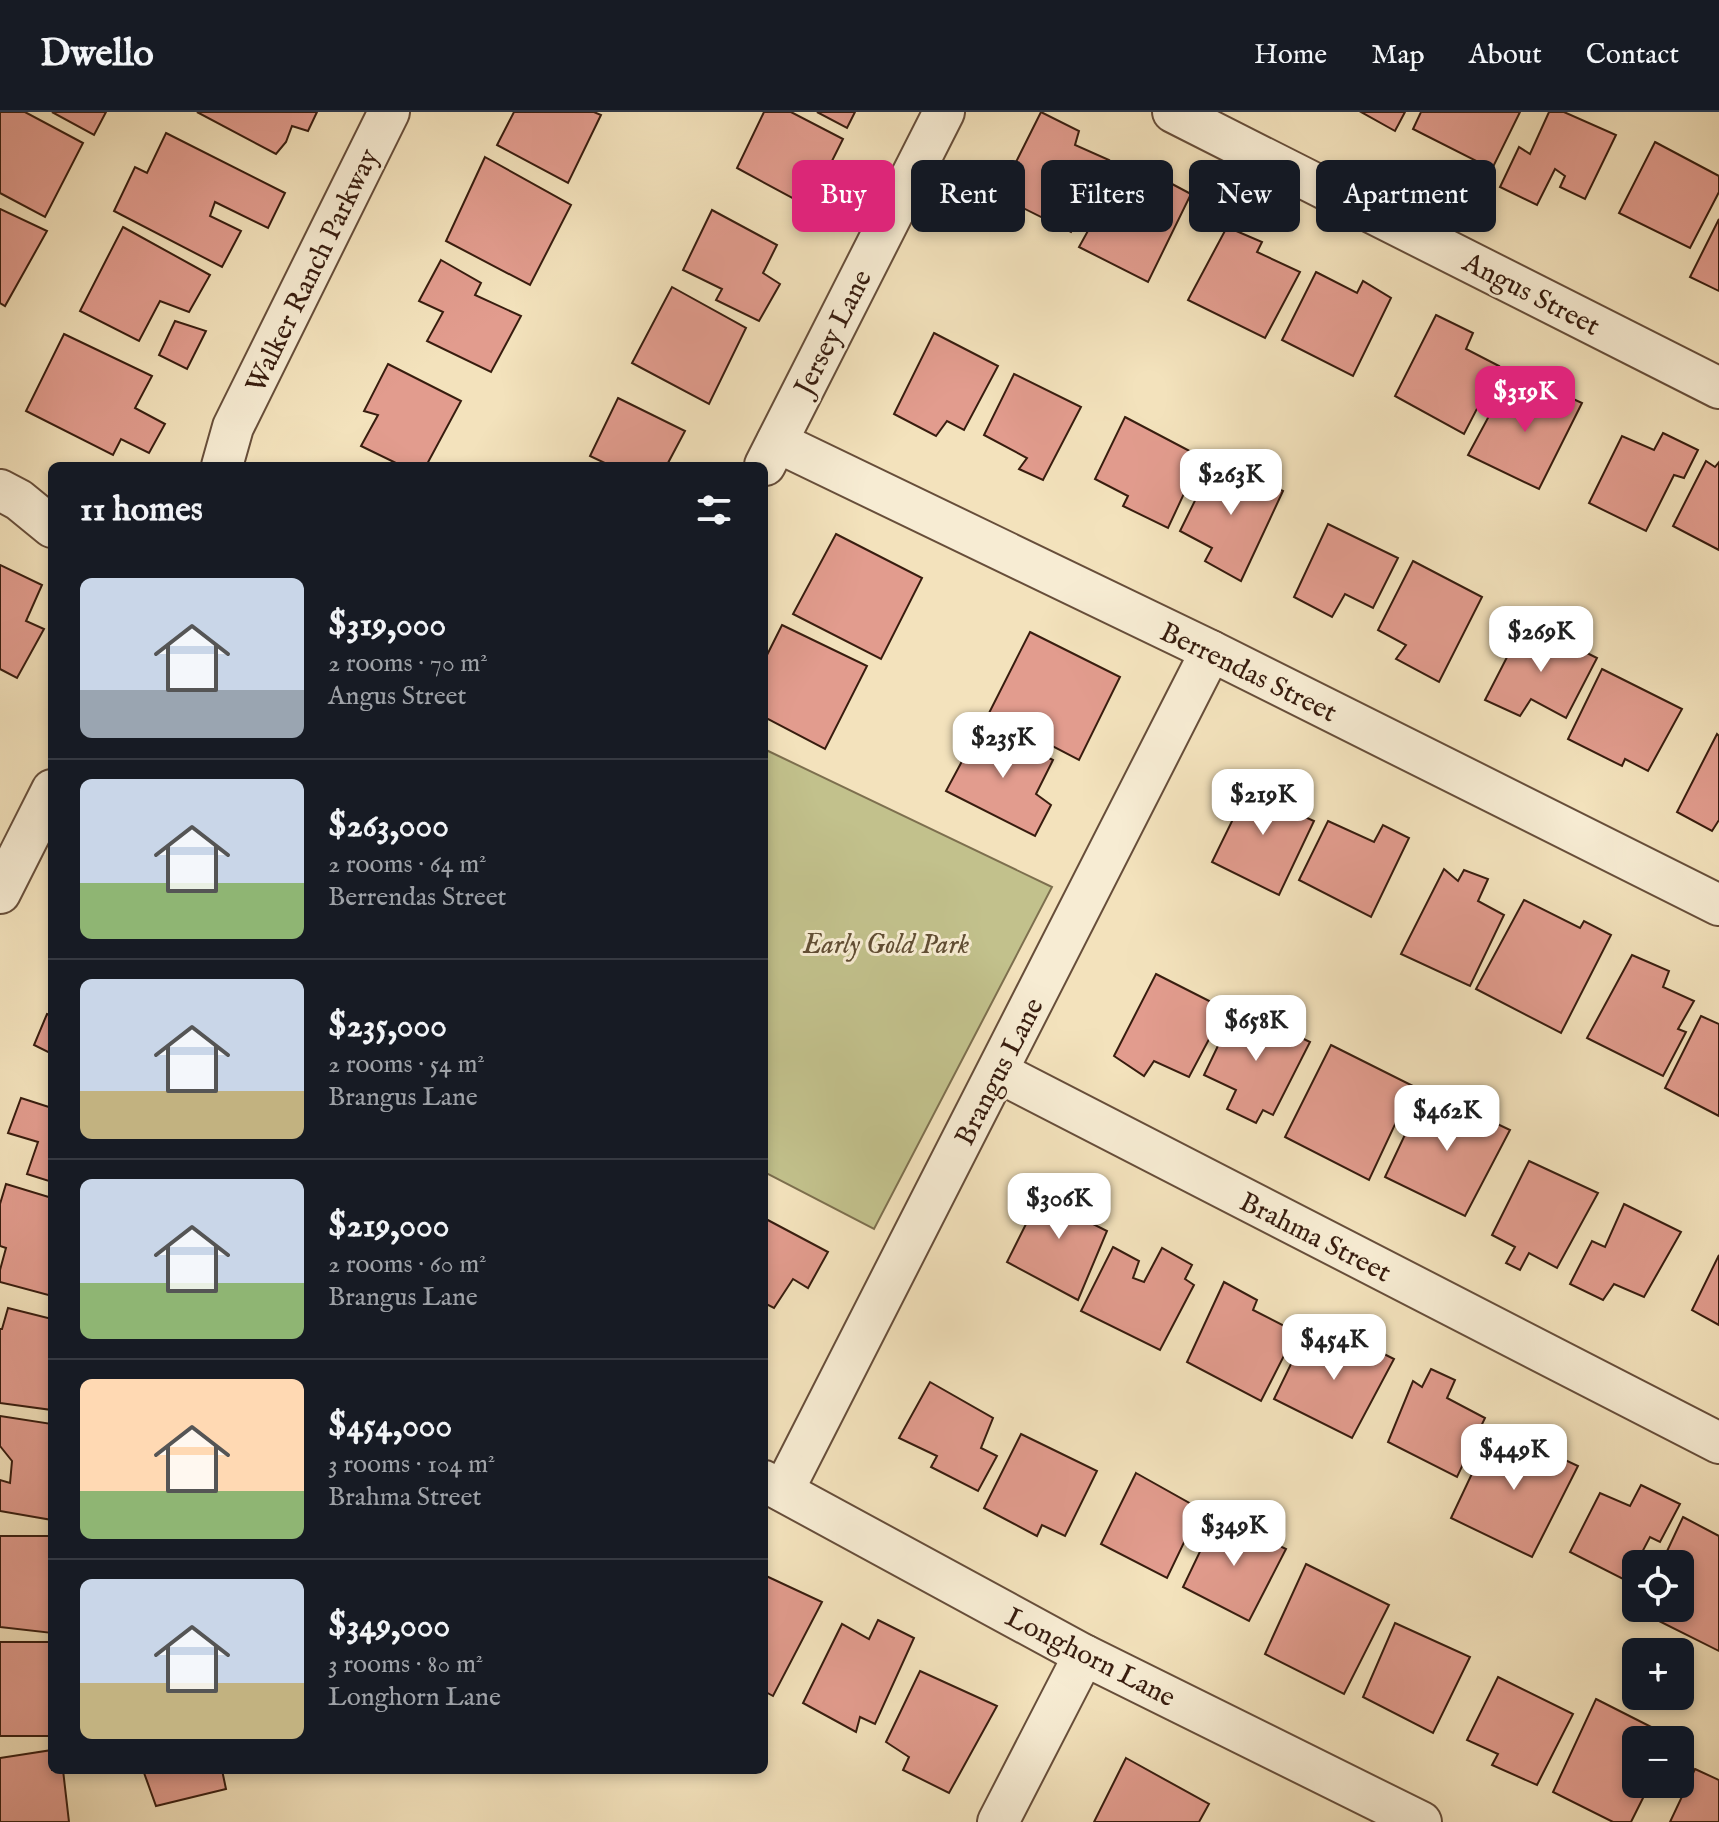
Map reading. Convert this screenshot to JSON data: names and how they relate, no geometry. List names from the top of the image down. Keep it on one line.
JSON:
{"streets":{"street":["Walker Ranch Parkway","Angus Street","Jersey Lane","Berrendas Street","Brangus Lane","Brahma Street","Longhorn Lane"]},"crossings":[["Jersey Lane","Berrendas Street"],["Berrendas Street","Brangus Lane"],["Brangus Lane","Brahma Street"],["Brangus Lane","Longhorn Lane"]],"parks":["Early Gold Park"],"page":{"header":"Dwello","nav":["Home","Map","About","Contact"],"chip":["Buy","Rent","Filters","New","Apartment"],"price":["$319K","$263K","$269K","$235K","$219K","$658K","$462K","$306K","$454K","$449K","$349K"],"heading":"11 homes","list":[{"name":"$319,000","note":"2 rooms · 70 m² · Angus Street"},{"name":"$263,000","note":"2 rooms · 64 m² · Berrendas Street"},{"name":"$235,000","note":"2 rooms · 54 m² · Brangus Lane"},{"name":"$219,000","note":"2 rooms · 60 m² · Brangus Lane"},{"name":"$454,000","note":"3 rooms · 104 m² · Brahma Street"},{"name":"$349,000","note":"3 rooms · 80 m² · Longhorn Lane"}],"map_buttons":["+","−"]}}
